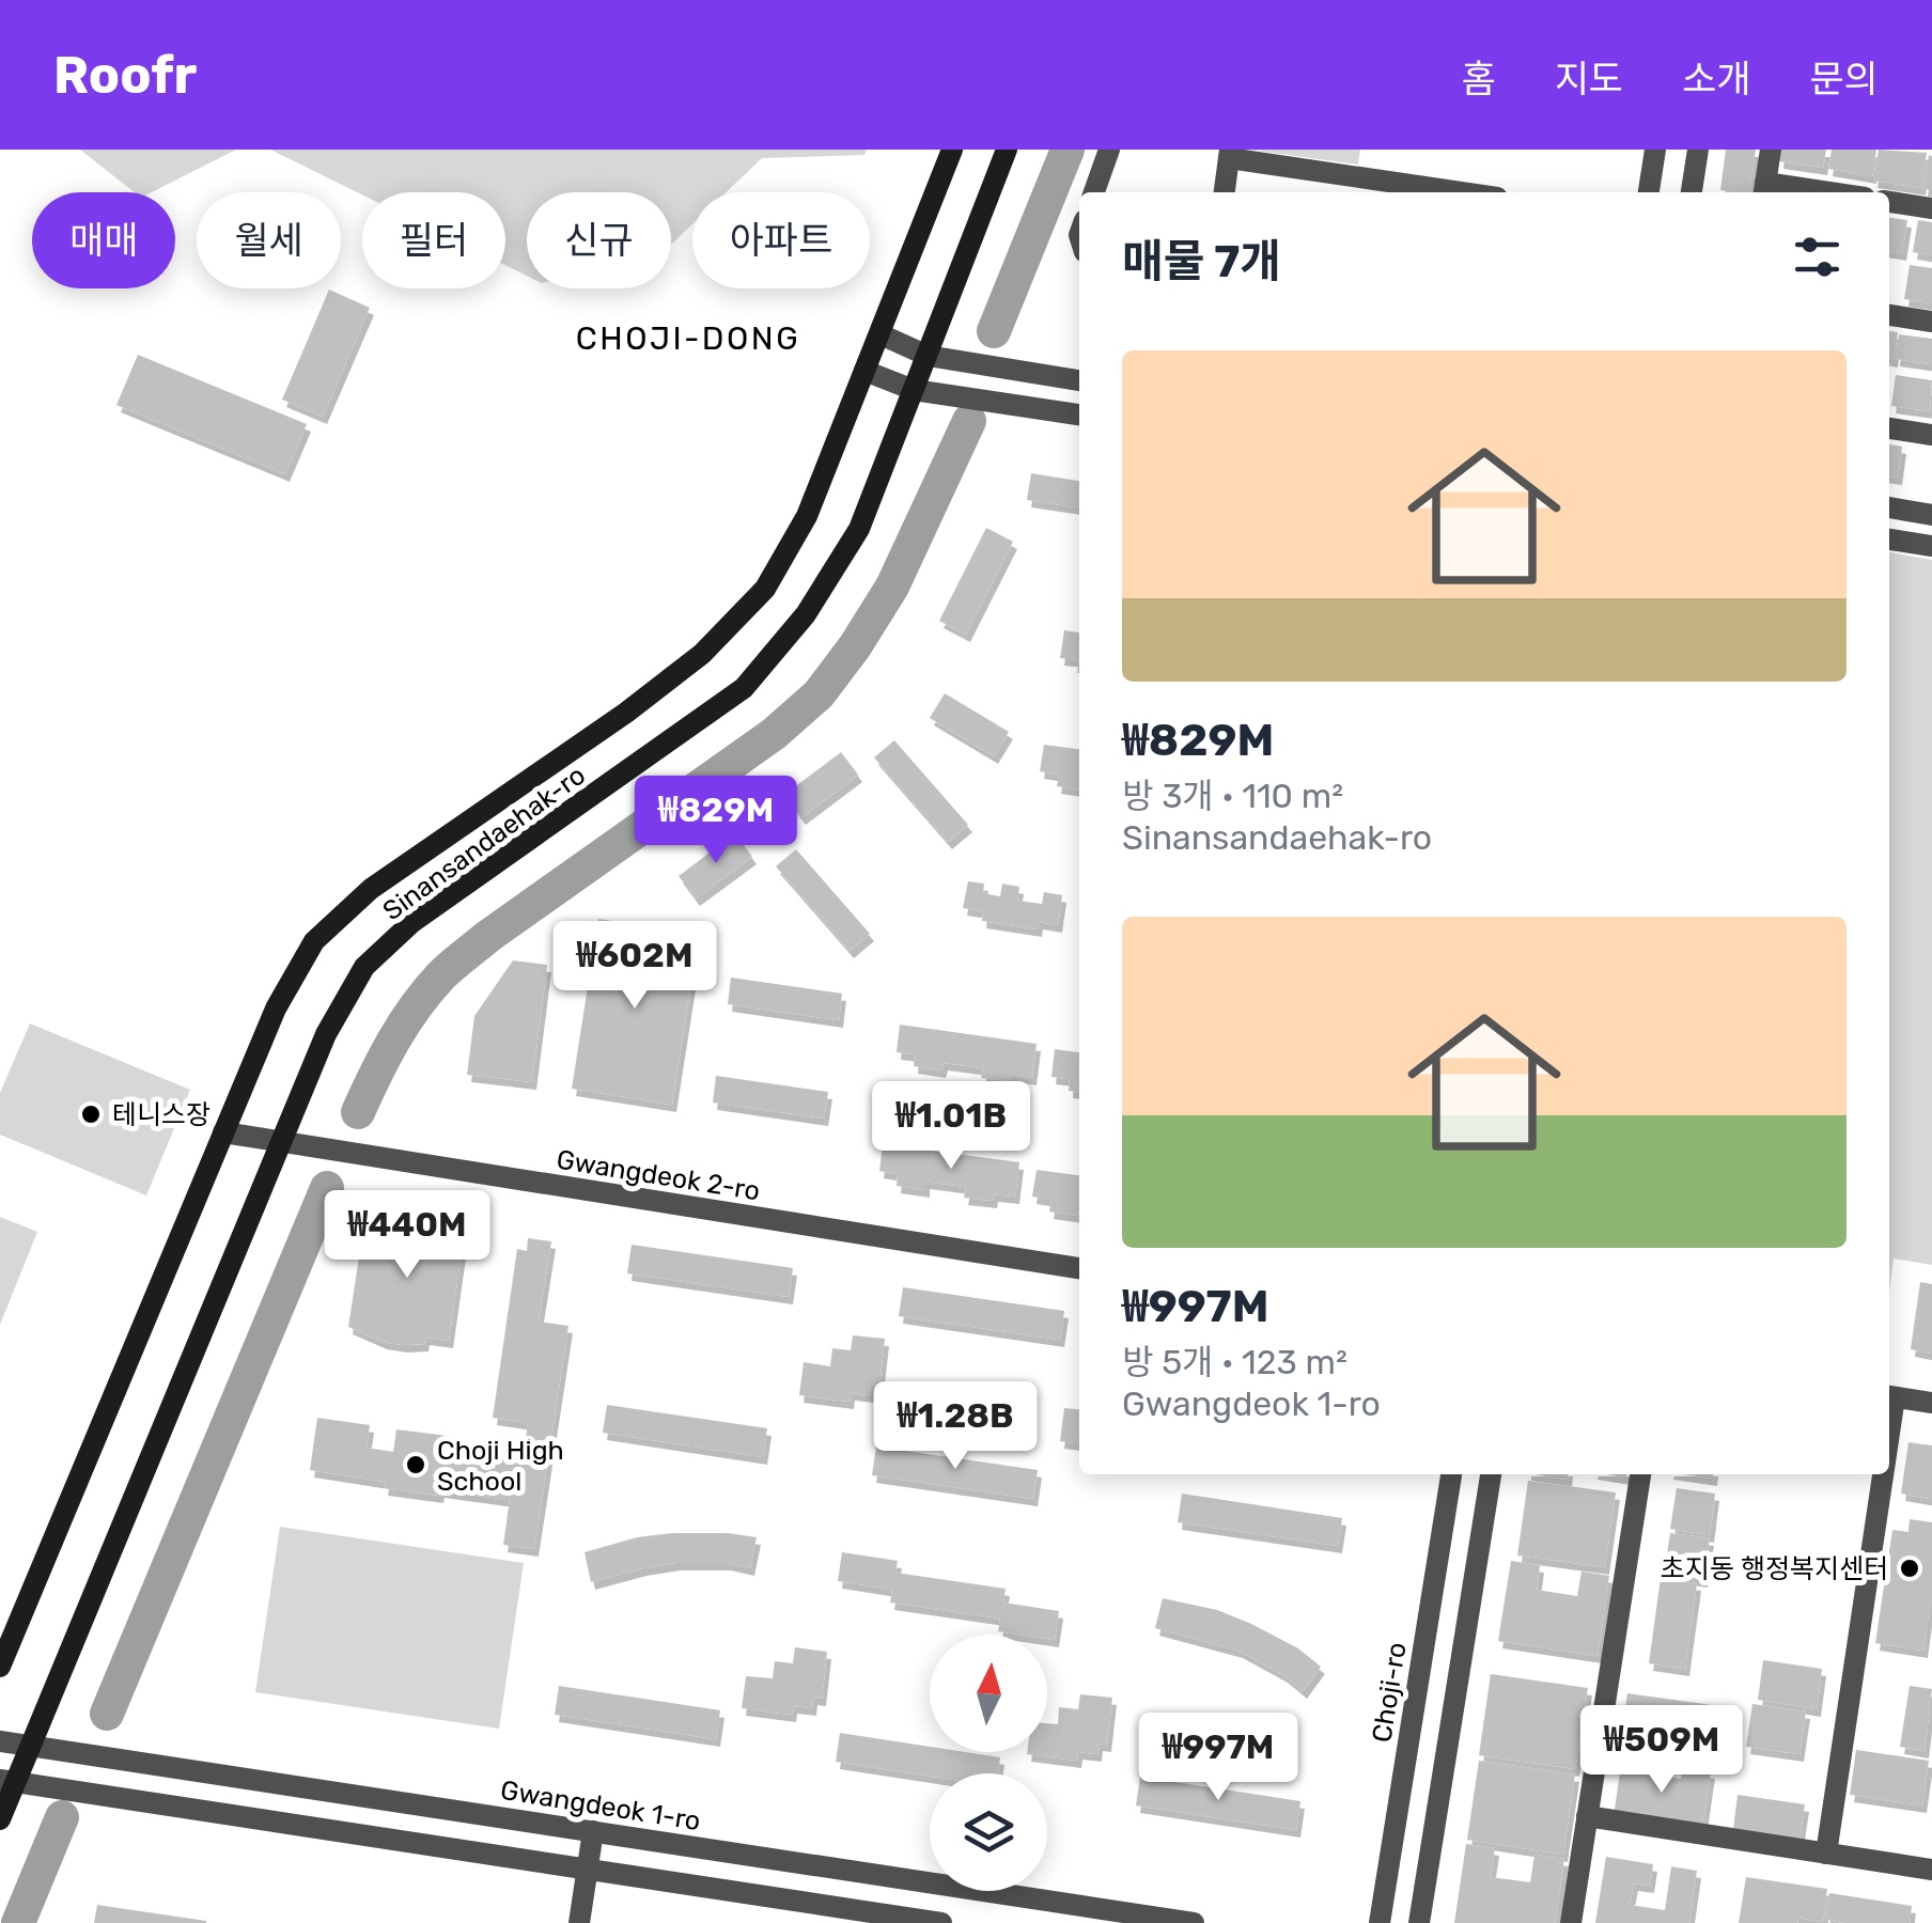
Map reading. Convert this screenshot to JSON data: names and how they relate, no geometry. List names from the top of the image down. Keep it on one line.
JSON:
{"streets":{"main road":["Sinansandaehak-ro"],"street":["Gwangdeok 2-ro","Choji-ro","Gwangdeok 1-ro"]},"crossings":[["Sinansandaehak-ro","Gwangdeok 2-ro"],["Sinansandaehak-ro","Gwangdeok 1-ro"]],"districts":["CHOJI-DONG"],"places":["테니스장","Choji High School","초지동 행정복지센터"],"north":"top","page":{"header":"Roofr","nav":["홈","지도","소개","문의"],"chip":["매매","월세","필터","신규","아파트"],"heading":"매물 7개","list":[{"name":"₩829M","note":"방 3개 · 110 m² · Sinansandaehak-ro"},{"name":"₩997M","note":"방 5개 · 123 m² · Gwangdeok 1-ro"}],"price":["₩829M","₩602M","₩1.01B","₩440M","₩1.28B","₩509M","₩997M"]}}
